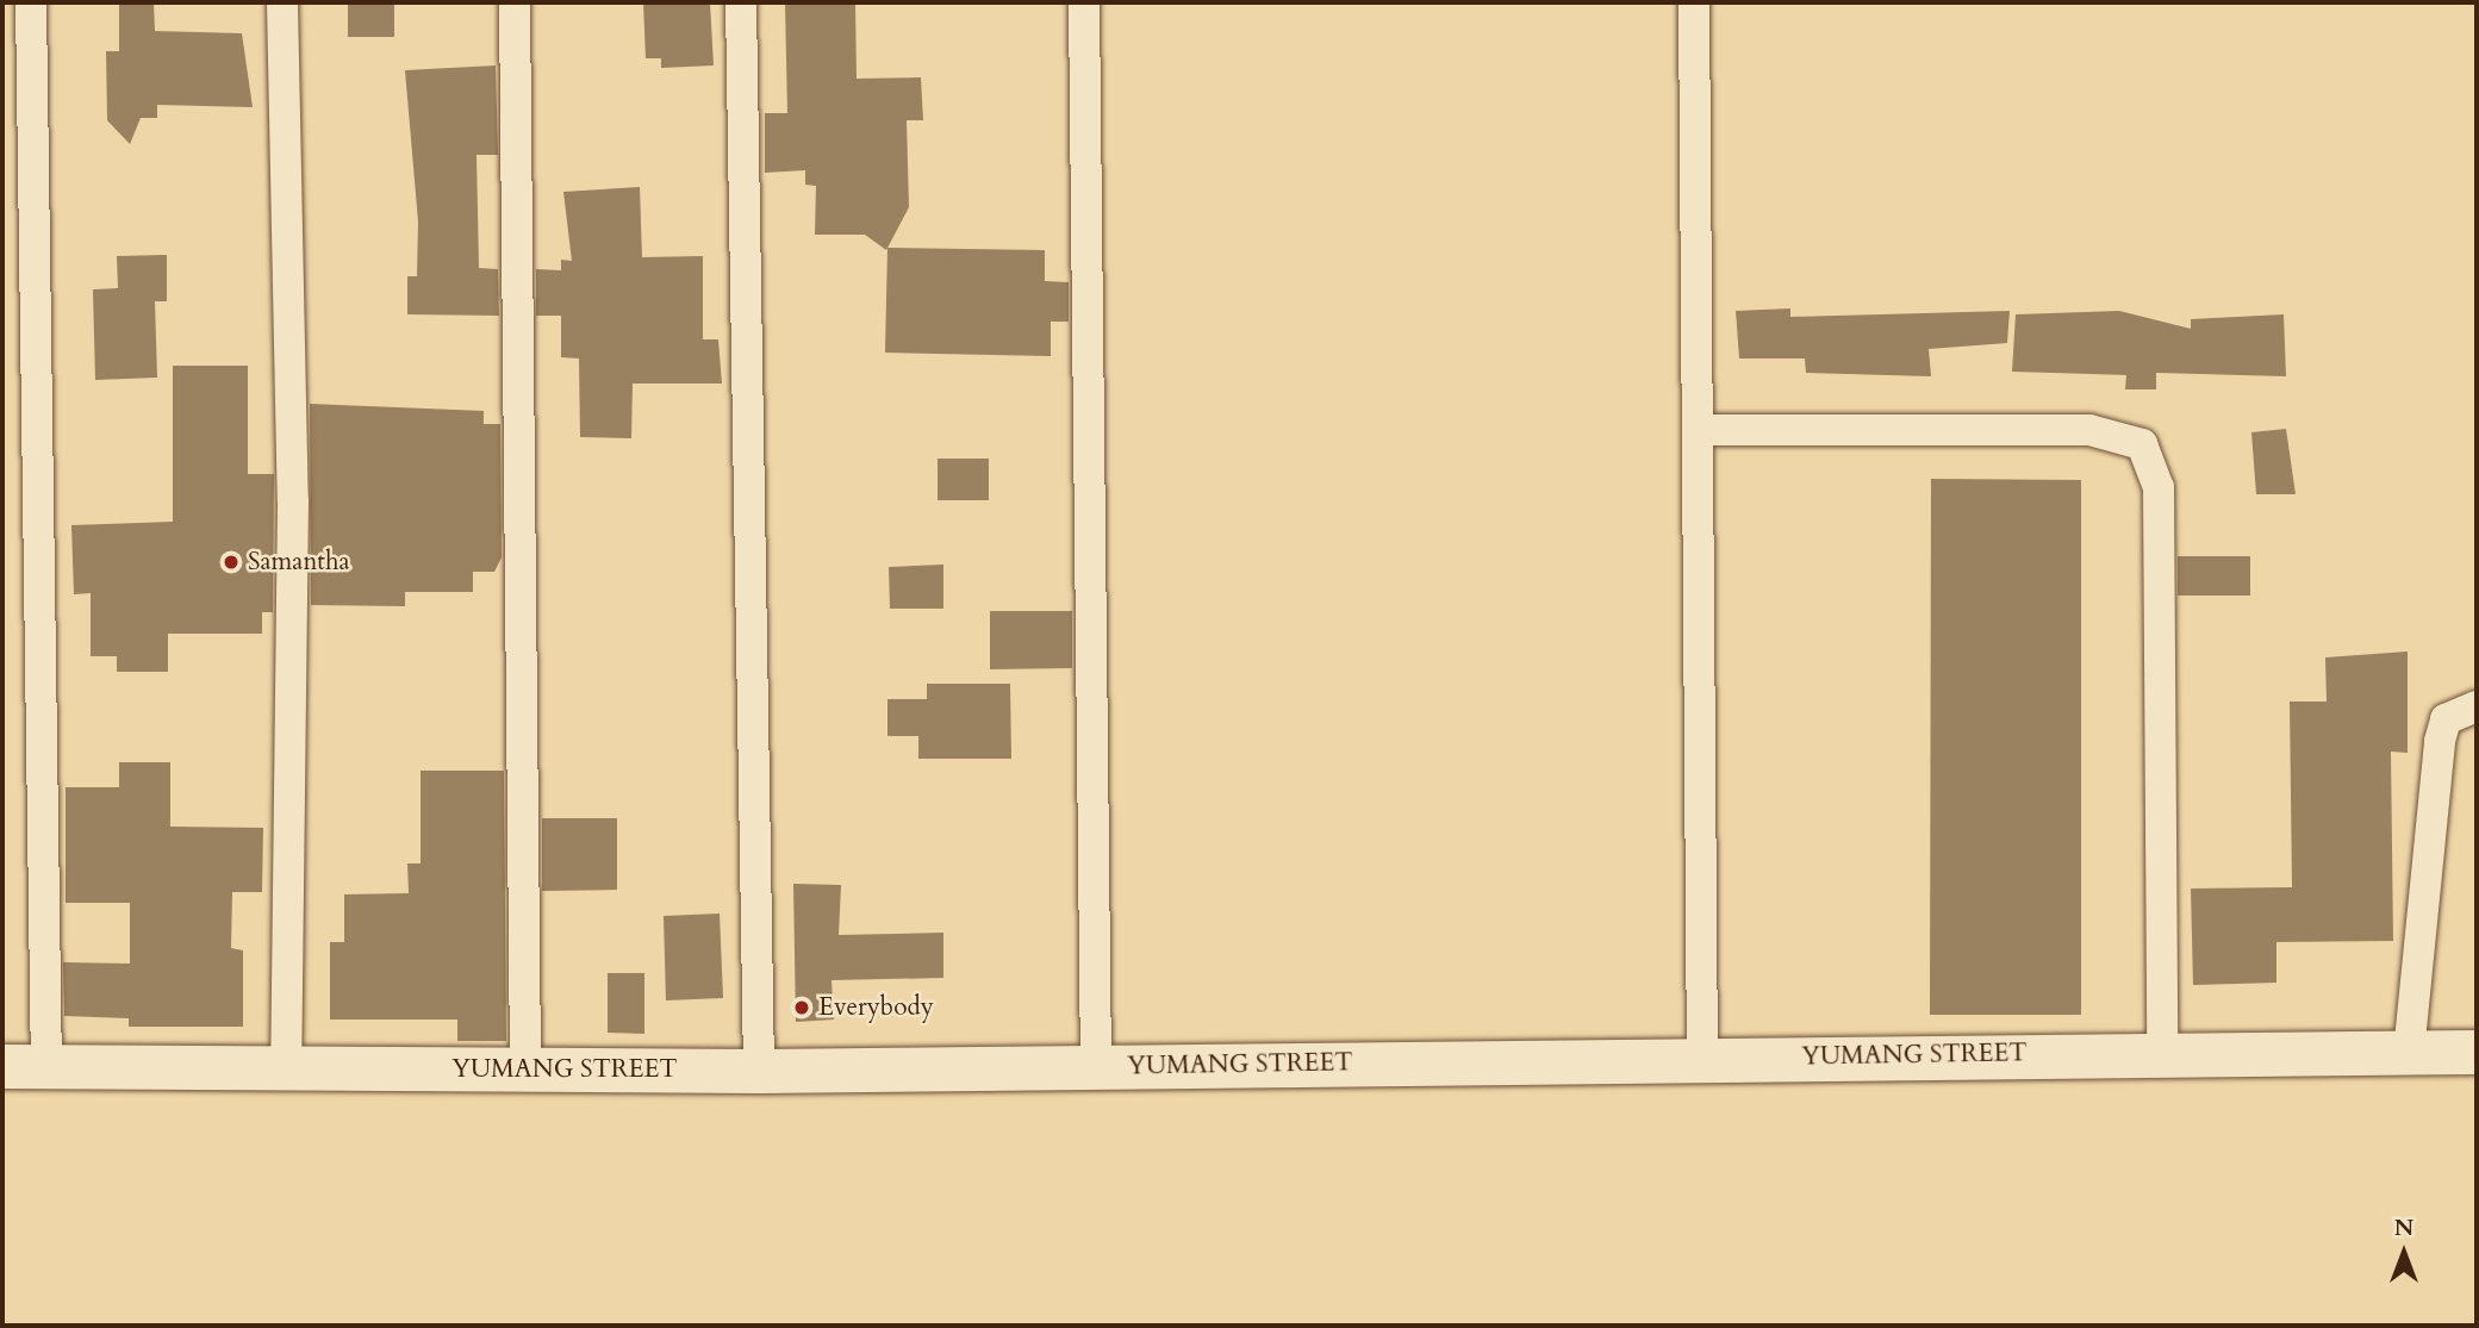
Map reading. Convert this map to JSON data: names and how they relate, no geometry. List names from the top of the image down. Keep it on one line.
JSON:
{"streets":{"main road":["YUMANG STREET"]},"places":["Samantha","Everybody"],"north":"top"}
